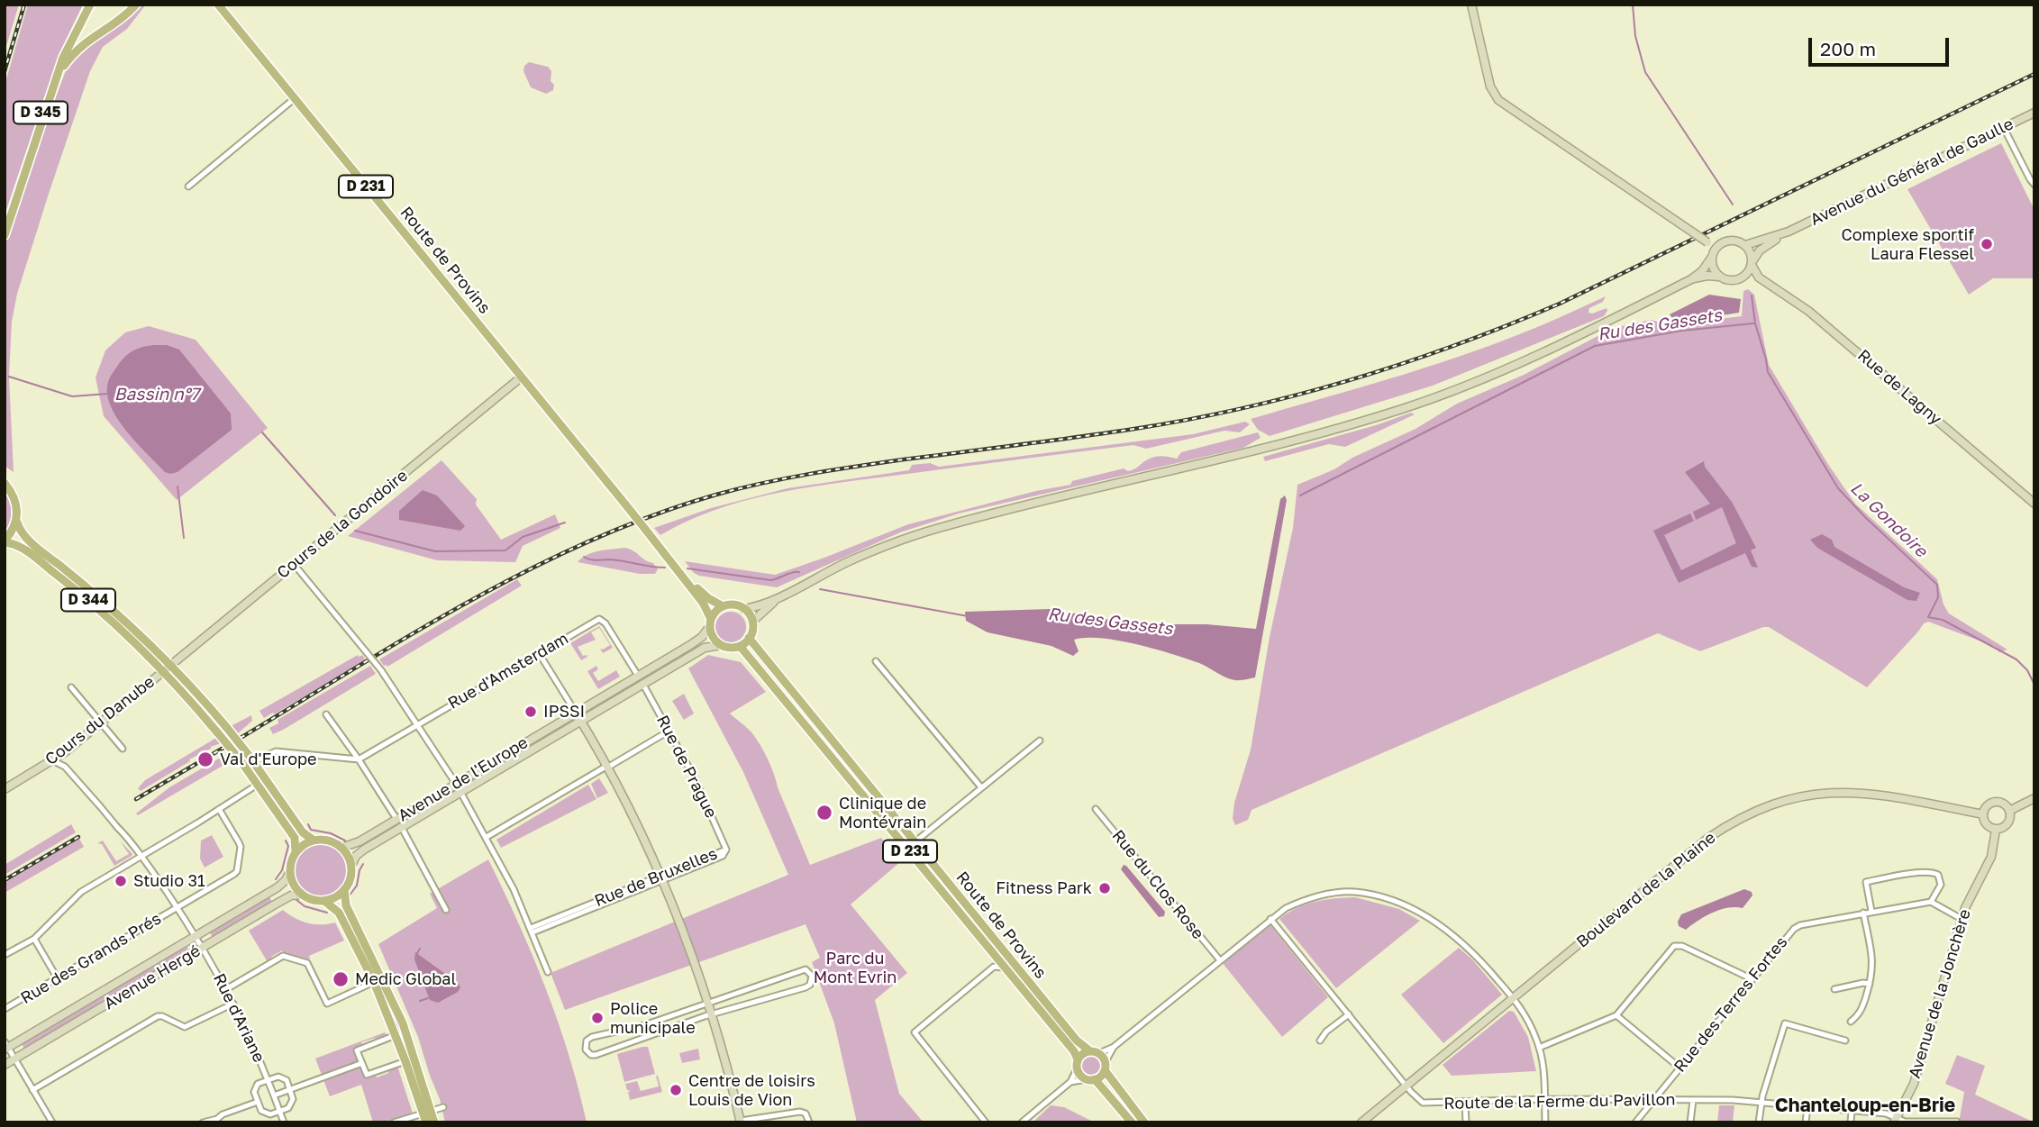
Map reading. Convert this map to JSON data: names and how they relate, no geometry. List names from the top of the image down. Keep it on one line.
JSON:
{"streets":{"main road":["D 345","Avenue du Général de Gaulle","D 231","Route de Provins","Rue de Lagny","Cours de la Gondoire","D 344","Cours du Danube","Avenue de l'Europe","Boulevard de la Plaine","Avenue Hergé","Avenue de la Jonchère"],"street":["Rue d'Amsterdam","Rue de Prague","Rue de Bruxelles","Rue du Clos Rose","Rue des Grands Prés","Rue des Terres Fortes","Rue d'Ariane","Route de la Ferme du Pavillon"]},"crossings":[["Avenue du Général de Gaulle","Rue de Lagny"],["D 231","Route de Provins"],["D 231","Avenue de l'Europe"],["Route de Provins","Cours de la Gondoire"],["Route de Provins","Avenue de l'Europe"],["Cours de la Gondoire","D 344"],["Cours de la Gondoire","Cours du Danube"],["D 344","Cours du Danube"],["D 344","Avenue de l'Europe"],["D 344","Avenue Hergé"],["Rue d'Amsterdam","Avenue de l'Europe"],["Rue de Prague","Avenue de l'Europe"],["Rue de Prague","Rue de Bruxelles"],["Avenue de l'Europe","Avenue Hergé"],["Boulevard de la Plaine","Avenue de la Jonchère"],["Boulevard de la Plaine","Route de la Ferme du Pavillon"],["Rue des Grands Prés","Rue d'Ariane"],["Avenue Hergé","Rue d'Ariane"],["Avenue de la Jonchère","Route de la Ferme du Pavillon"],["Rue des Terres Fortes","Route de la Ferme du Pavillon"]],"districts":["Chanteloup-en-Brie"],"water":["Ru des Gassets","Bassin n°7","La Gondoire"],"parks":["Parc du Mont Evrin"],"places":["Complexe sportif Laura Flessel","IPSSI","Val d'Europe","Clinique de Montévrain","Studio 31","Fitness Park","Medic Global","Police municipale","Centre de loisirs Louis de Vion"],"scale_bar":"200 m"}
